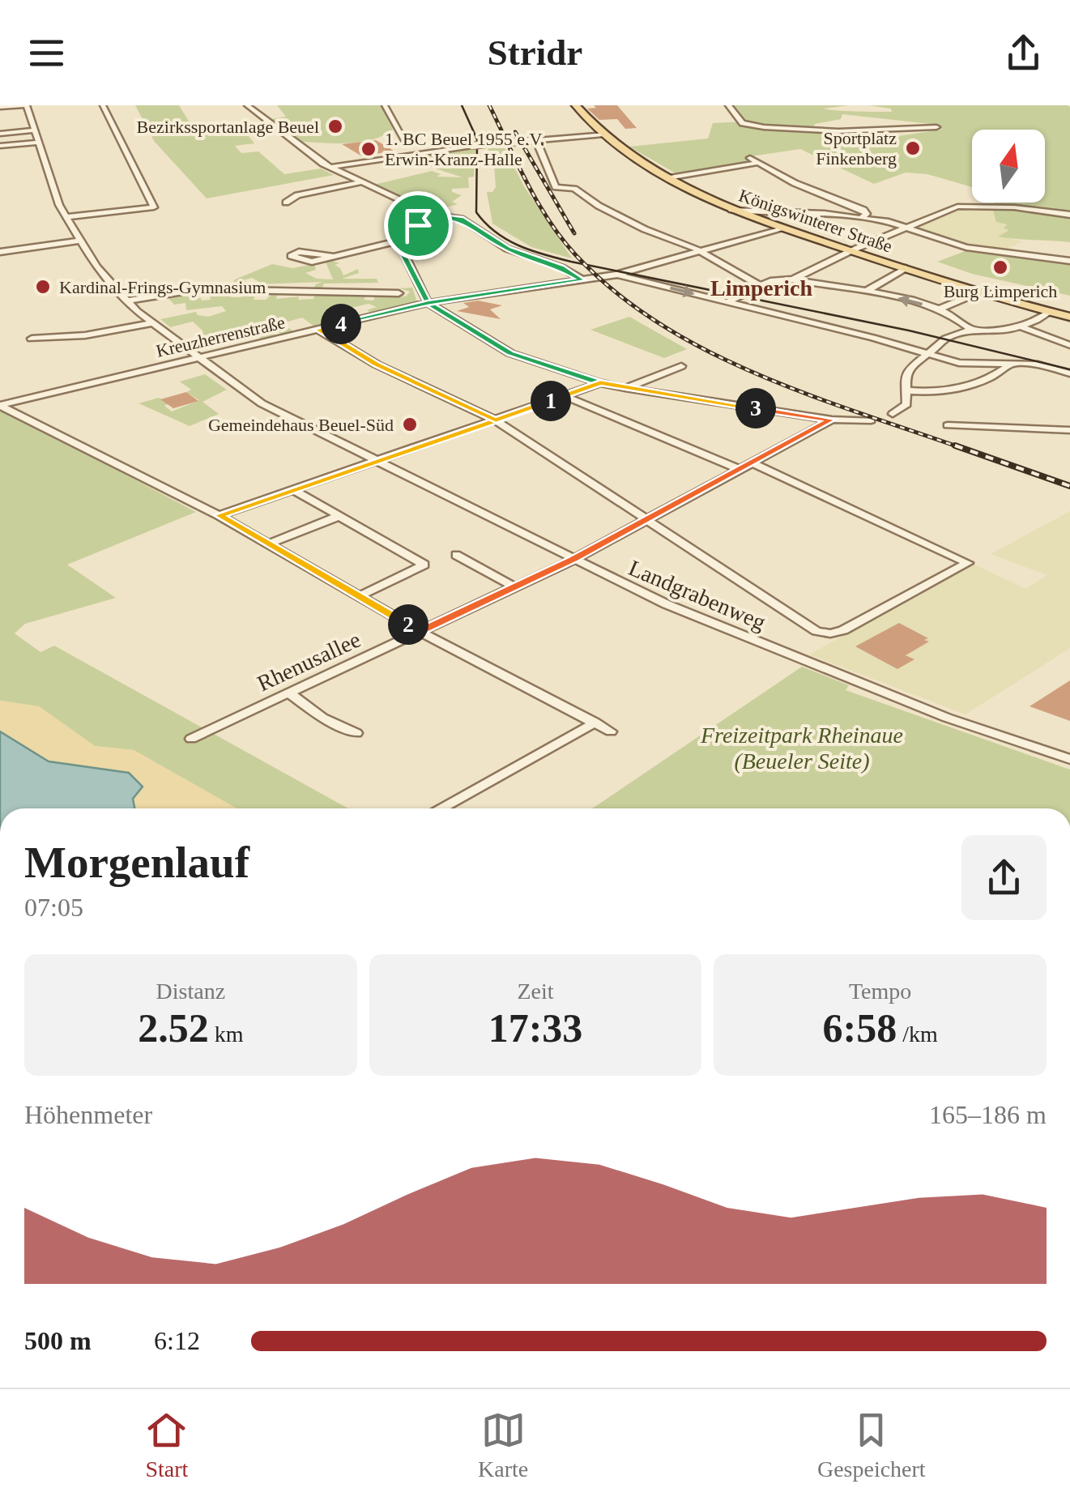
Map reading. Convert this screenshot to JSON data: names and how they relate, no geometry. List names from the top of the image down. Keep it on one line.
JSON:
{"streets":{"main road":["Königswinterer Straße"],"street":["Kreuzherrenstraße","Landgrabenweg","Rhenusallee"]},"crossings":[["Königswinterer Straße","Kreuzherrenstraße"],["Kreuzherrenstraße","Landgrabenweg"],["Landgrabenweg","Rhenusallee"]],"districts":["Limperich"],"parks":["Freizeitpark Rheinaue (Beueler Seite)"],"places":["Bezirkssportanlage Beuel","Sportplatz Finkenberg","1. BC Beuel 1955 e.V. Erwin-Kranz-Halle","Burg Limperich","Kardinal-Frings-Gymnasium","Gemeindehaus Beuel-Süd"],"north":"top","page":{"header":"Stridr","pins":["4","1","3","2"],"heading":["Morgenlauf","07:05"],"stats":[["Distanz","2.52 km"],["Zeit","17:33"],["Tempo","6:58 /km"]],"chart":["Höhenmeter","165–186 m"],"list":[{"name":"500 m","note":"6:12"}],"tabs":["Start","Karte","Gespeichert"]}}
